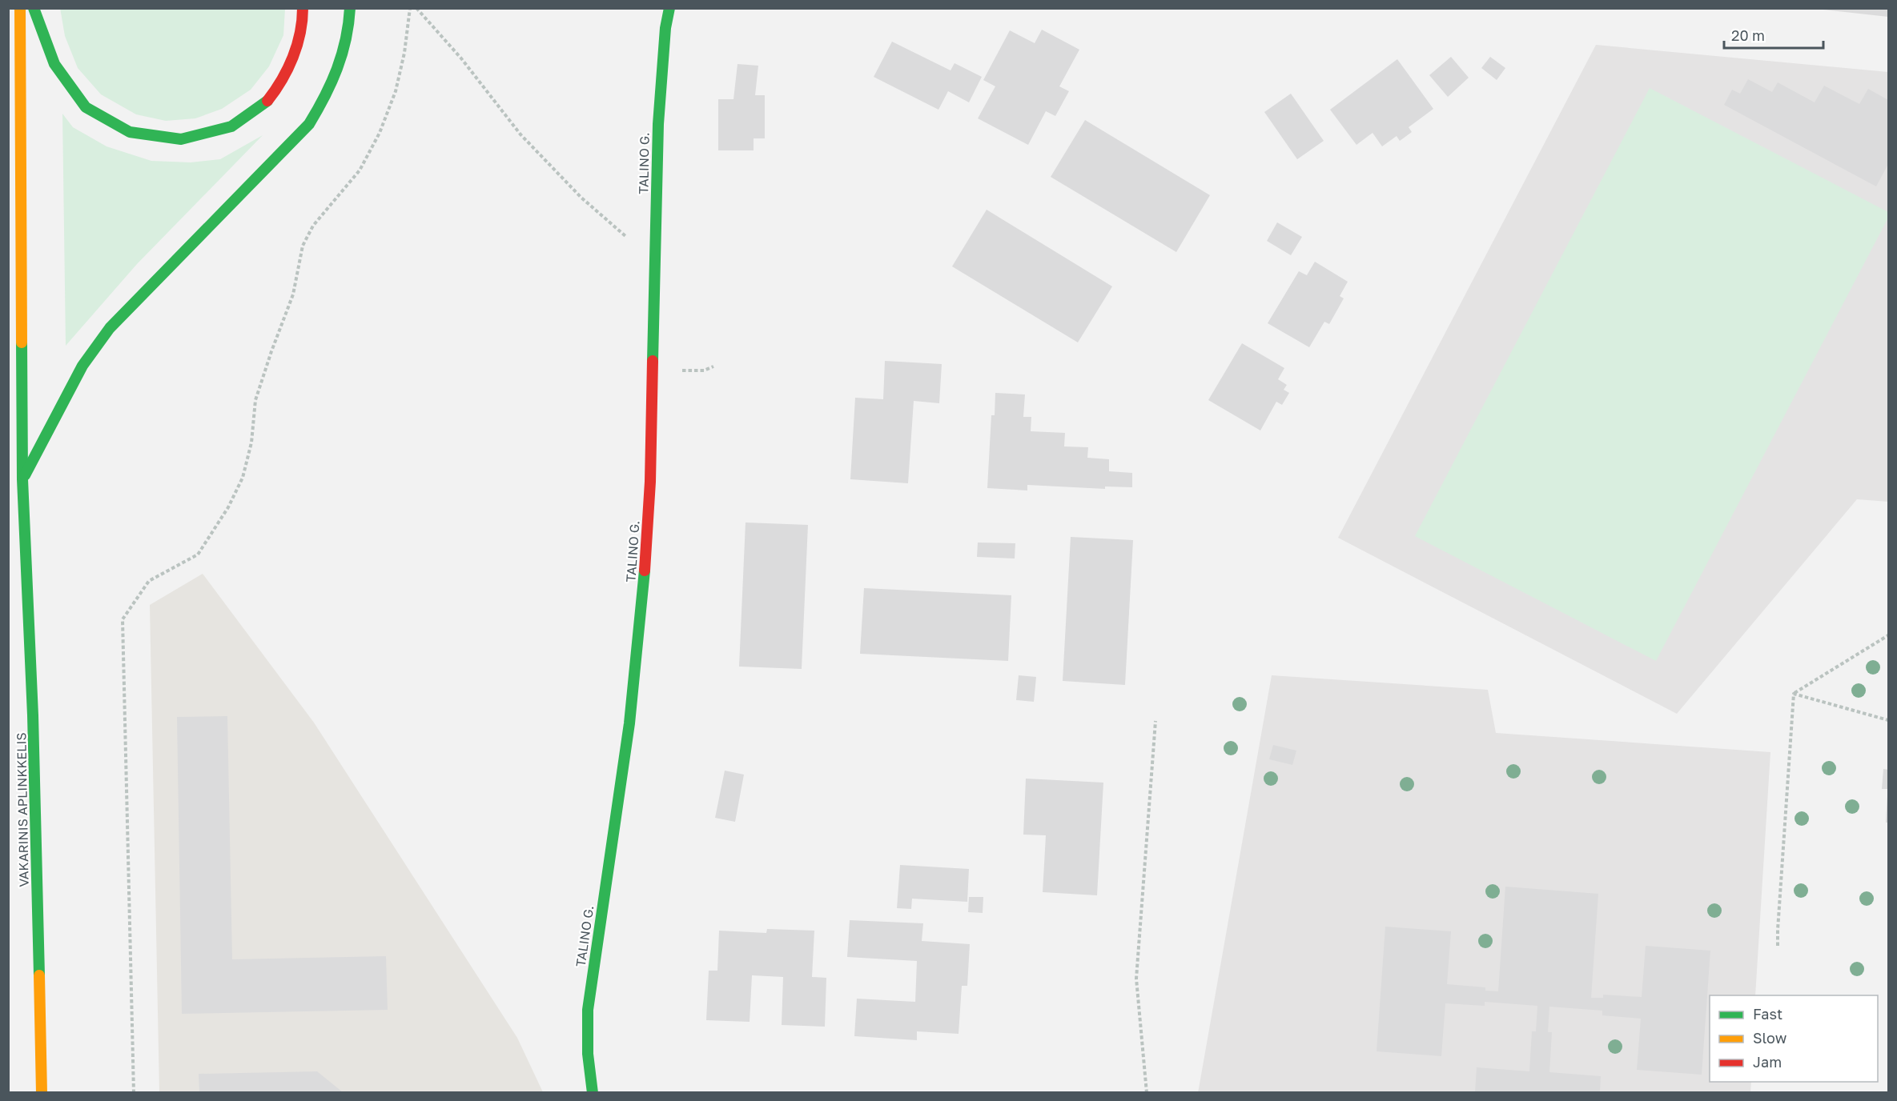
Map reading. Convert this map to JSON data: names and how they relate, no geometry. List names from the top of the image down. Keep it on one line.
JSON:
{"streets":{"main road":["TALINO G.","VAKARINIS APLINKKELIS"]},"legend":["Fast","Slow","Jam"],"scale_bar":"20 m"}
